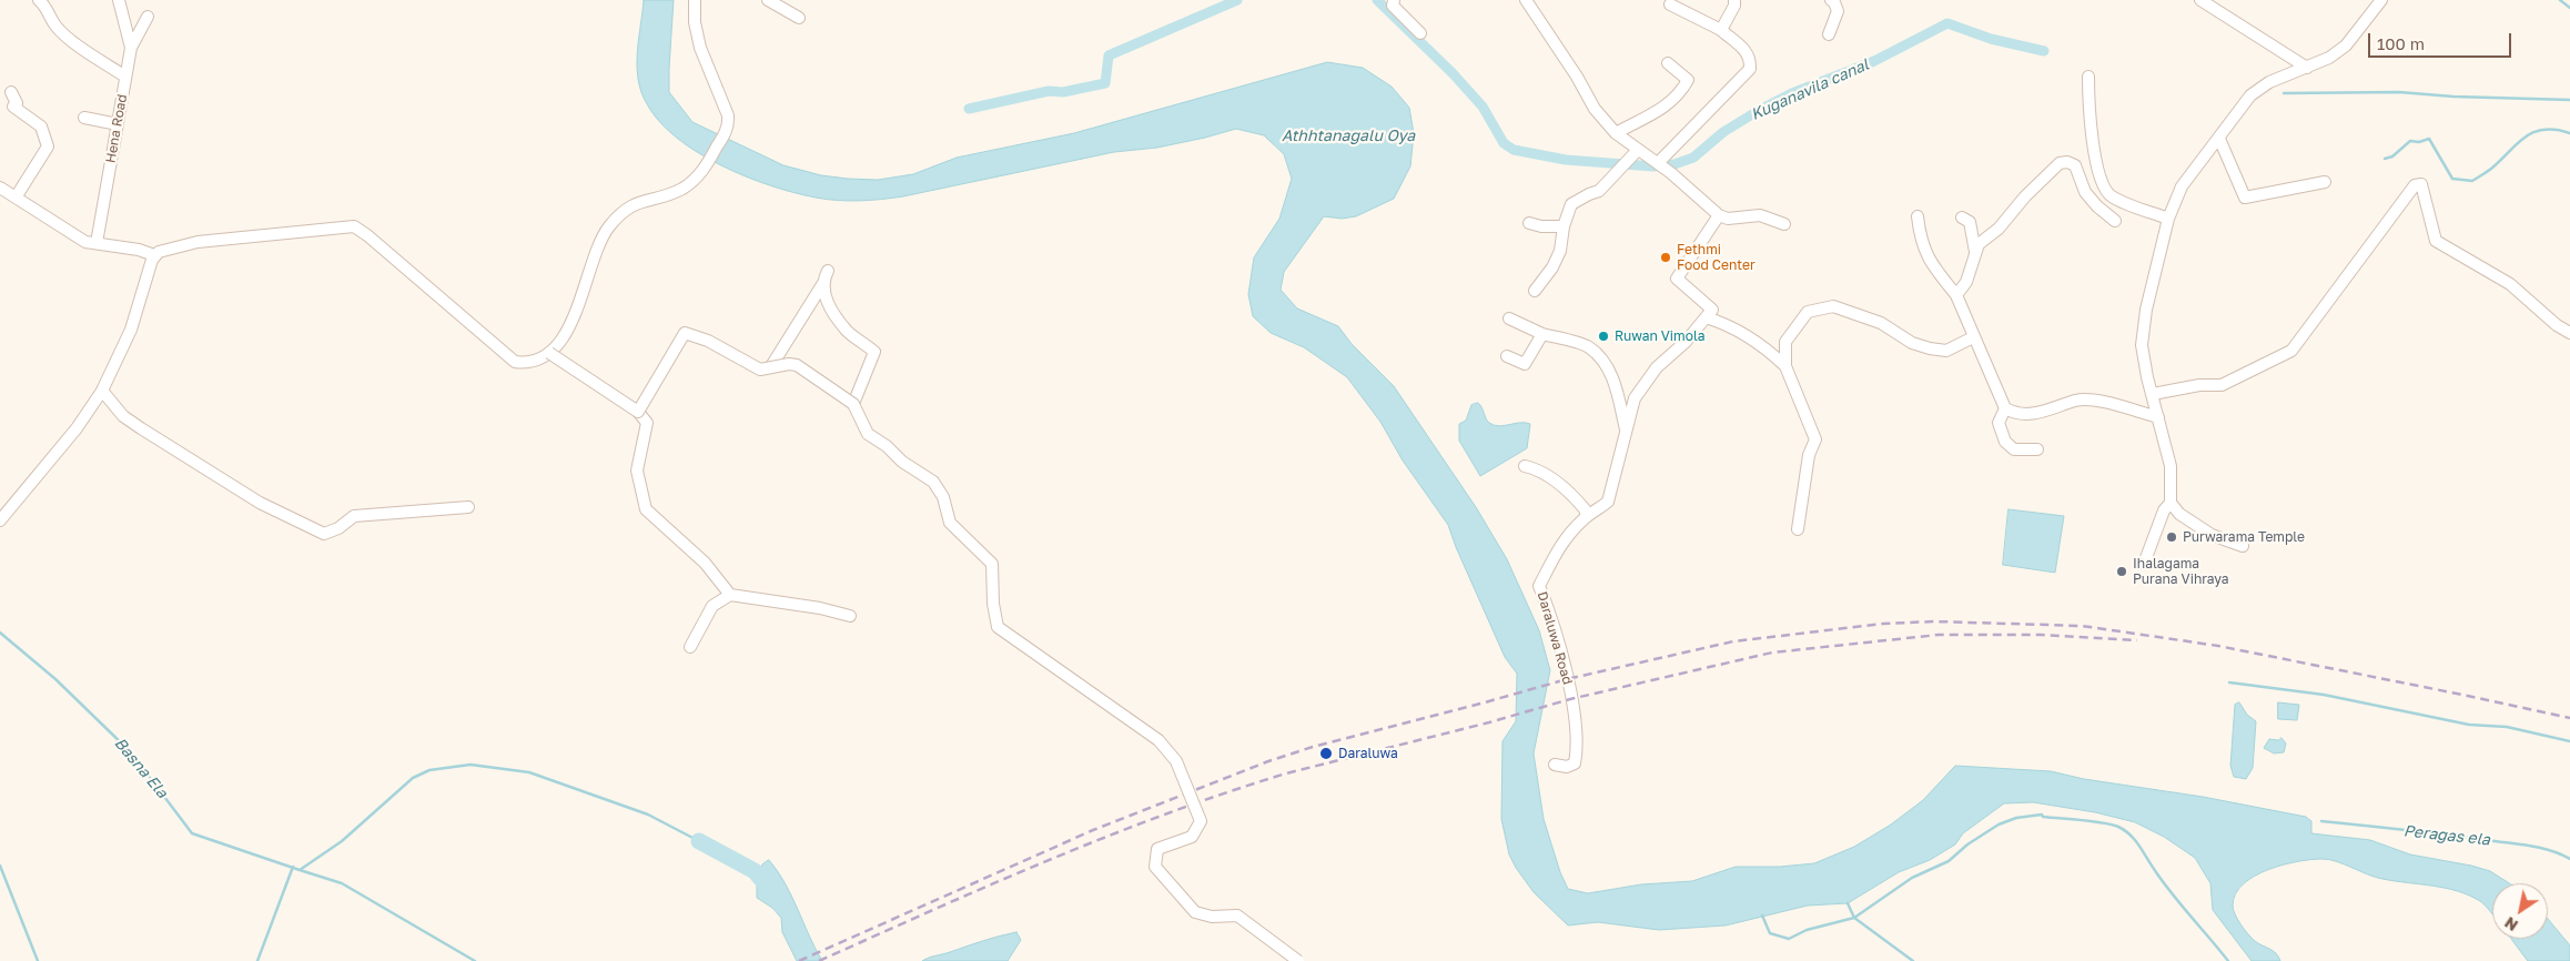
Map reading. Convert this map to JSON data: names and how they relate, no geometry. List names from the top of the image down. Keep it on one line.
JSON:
{"streets":{"street":["Hena Road","Daraluwa Road"]},"water":["Kuganavila canal","Athhtanagalu Oya","Basna Ela","Peragas ela"],"places":["Fethmi Food Center","Ruwan Vimola","Purwarama Temple","Ihalagama Purana Vihraya","Daraluwa"],"scale_bar":"100 m","north":"bottom left"}
